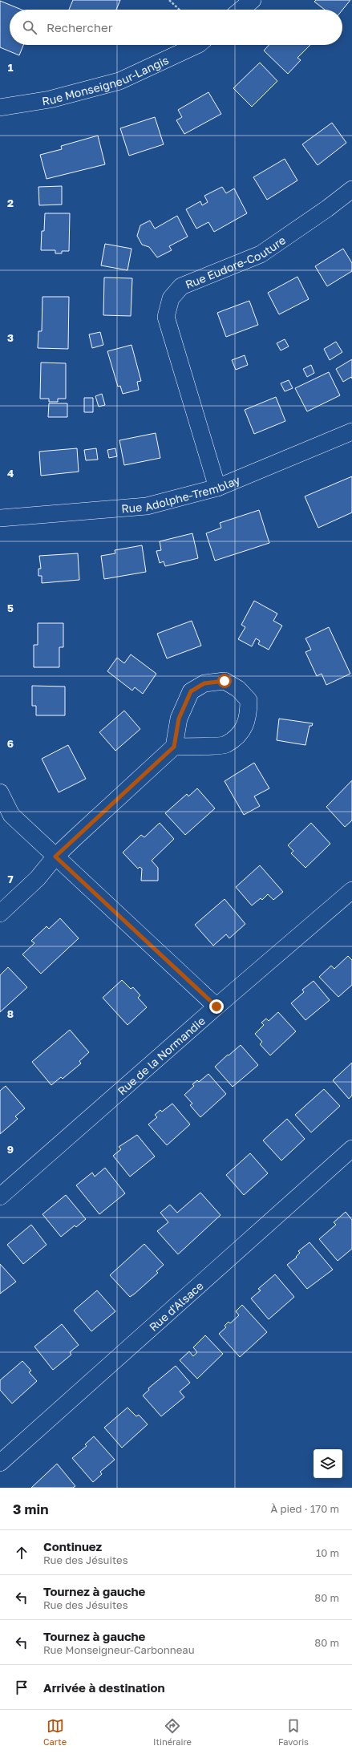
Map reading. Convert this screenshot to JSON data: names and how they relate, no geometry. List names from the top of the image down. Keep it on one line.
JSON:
{"streets":{"street":["Rue Monseigneur-Langis","Rue Eudore-Couture","Rue Adolphe-Tremblay","Rue de la Normandie","Rue d'Alsace"]},"crossings":[["Rue Eudore-Couture","Rue Adolphe-Tremblay"]],"page":{"search":"Rechercher","heading":["3 min","À pied · 170 m"],"list":[["Continuez","Rue des Jésuites","10 m"],["Tournez à gauche","Rue des Jésuites","80 m"],["Tournez à gauche","Rue Monseigneur-Carbonneau","80 m"],"Arrivée à destination"],"nav":["Carte","Itinéraire","Favoris"]},"grid":{"rows":["1","2","3","4","5","6","7","8","9"]}}
